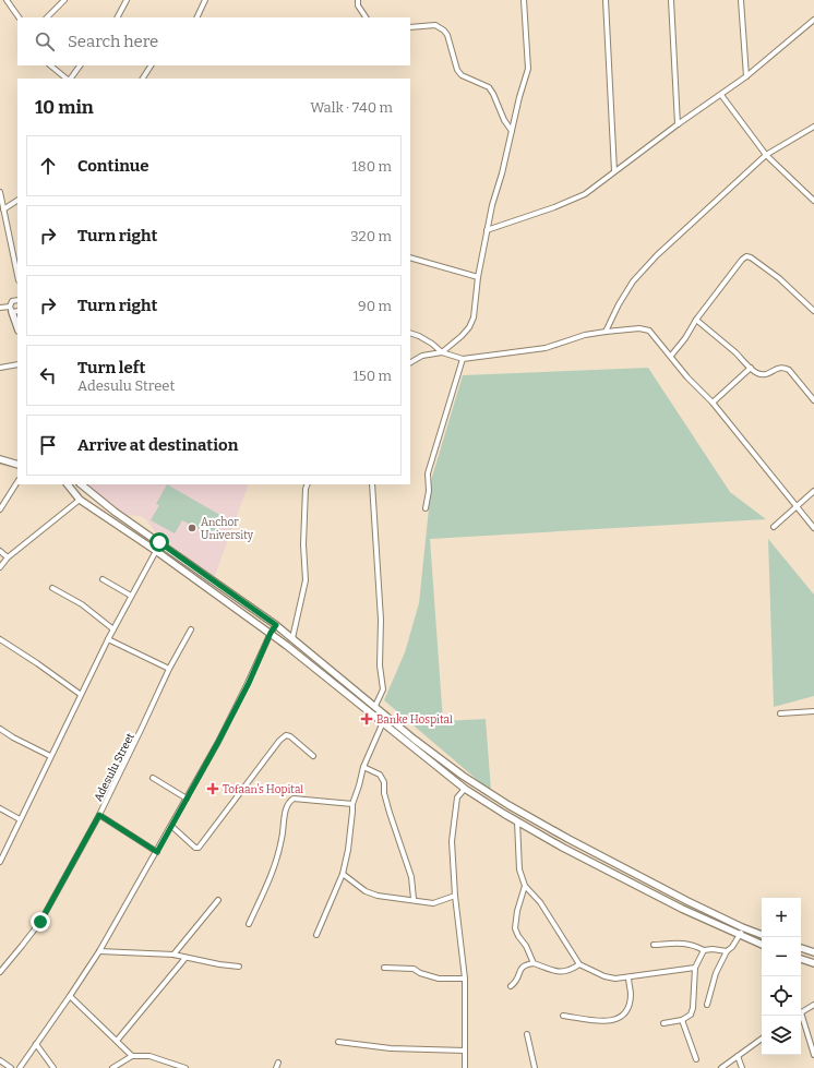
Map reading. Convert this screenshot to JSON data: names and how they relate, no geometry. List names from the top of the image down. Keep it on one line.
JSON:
{"streets":{"street":["Adesulu Street"]},"places":{"other":["Anchor University"],"health":["Banke Hospital","Tofaan's Hopital"]},"page":{"search":"Search here","heading":["10 min","Walk · 740 m"],"list":[["Continue","180 m"],["Turn right","320 m"],["Turn right","90 m"],["Turn left","Adesulu Street","150 m"],"Arrive at destination"],"map_buttons":["+","−"]}}
